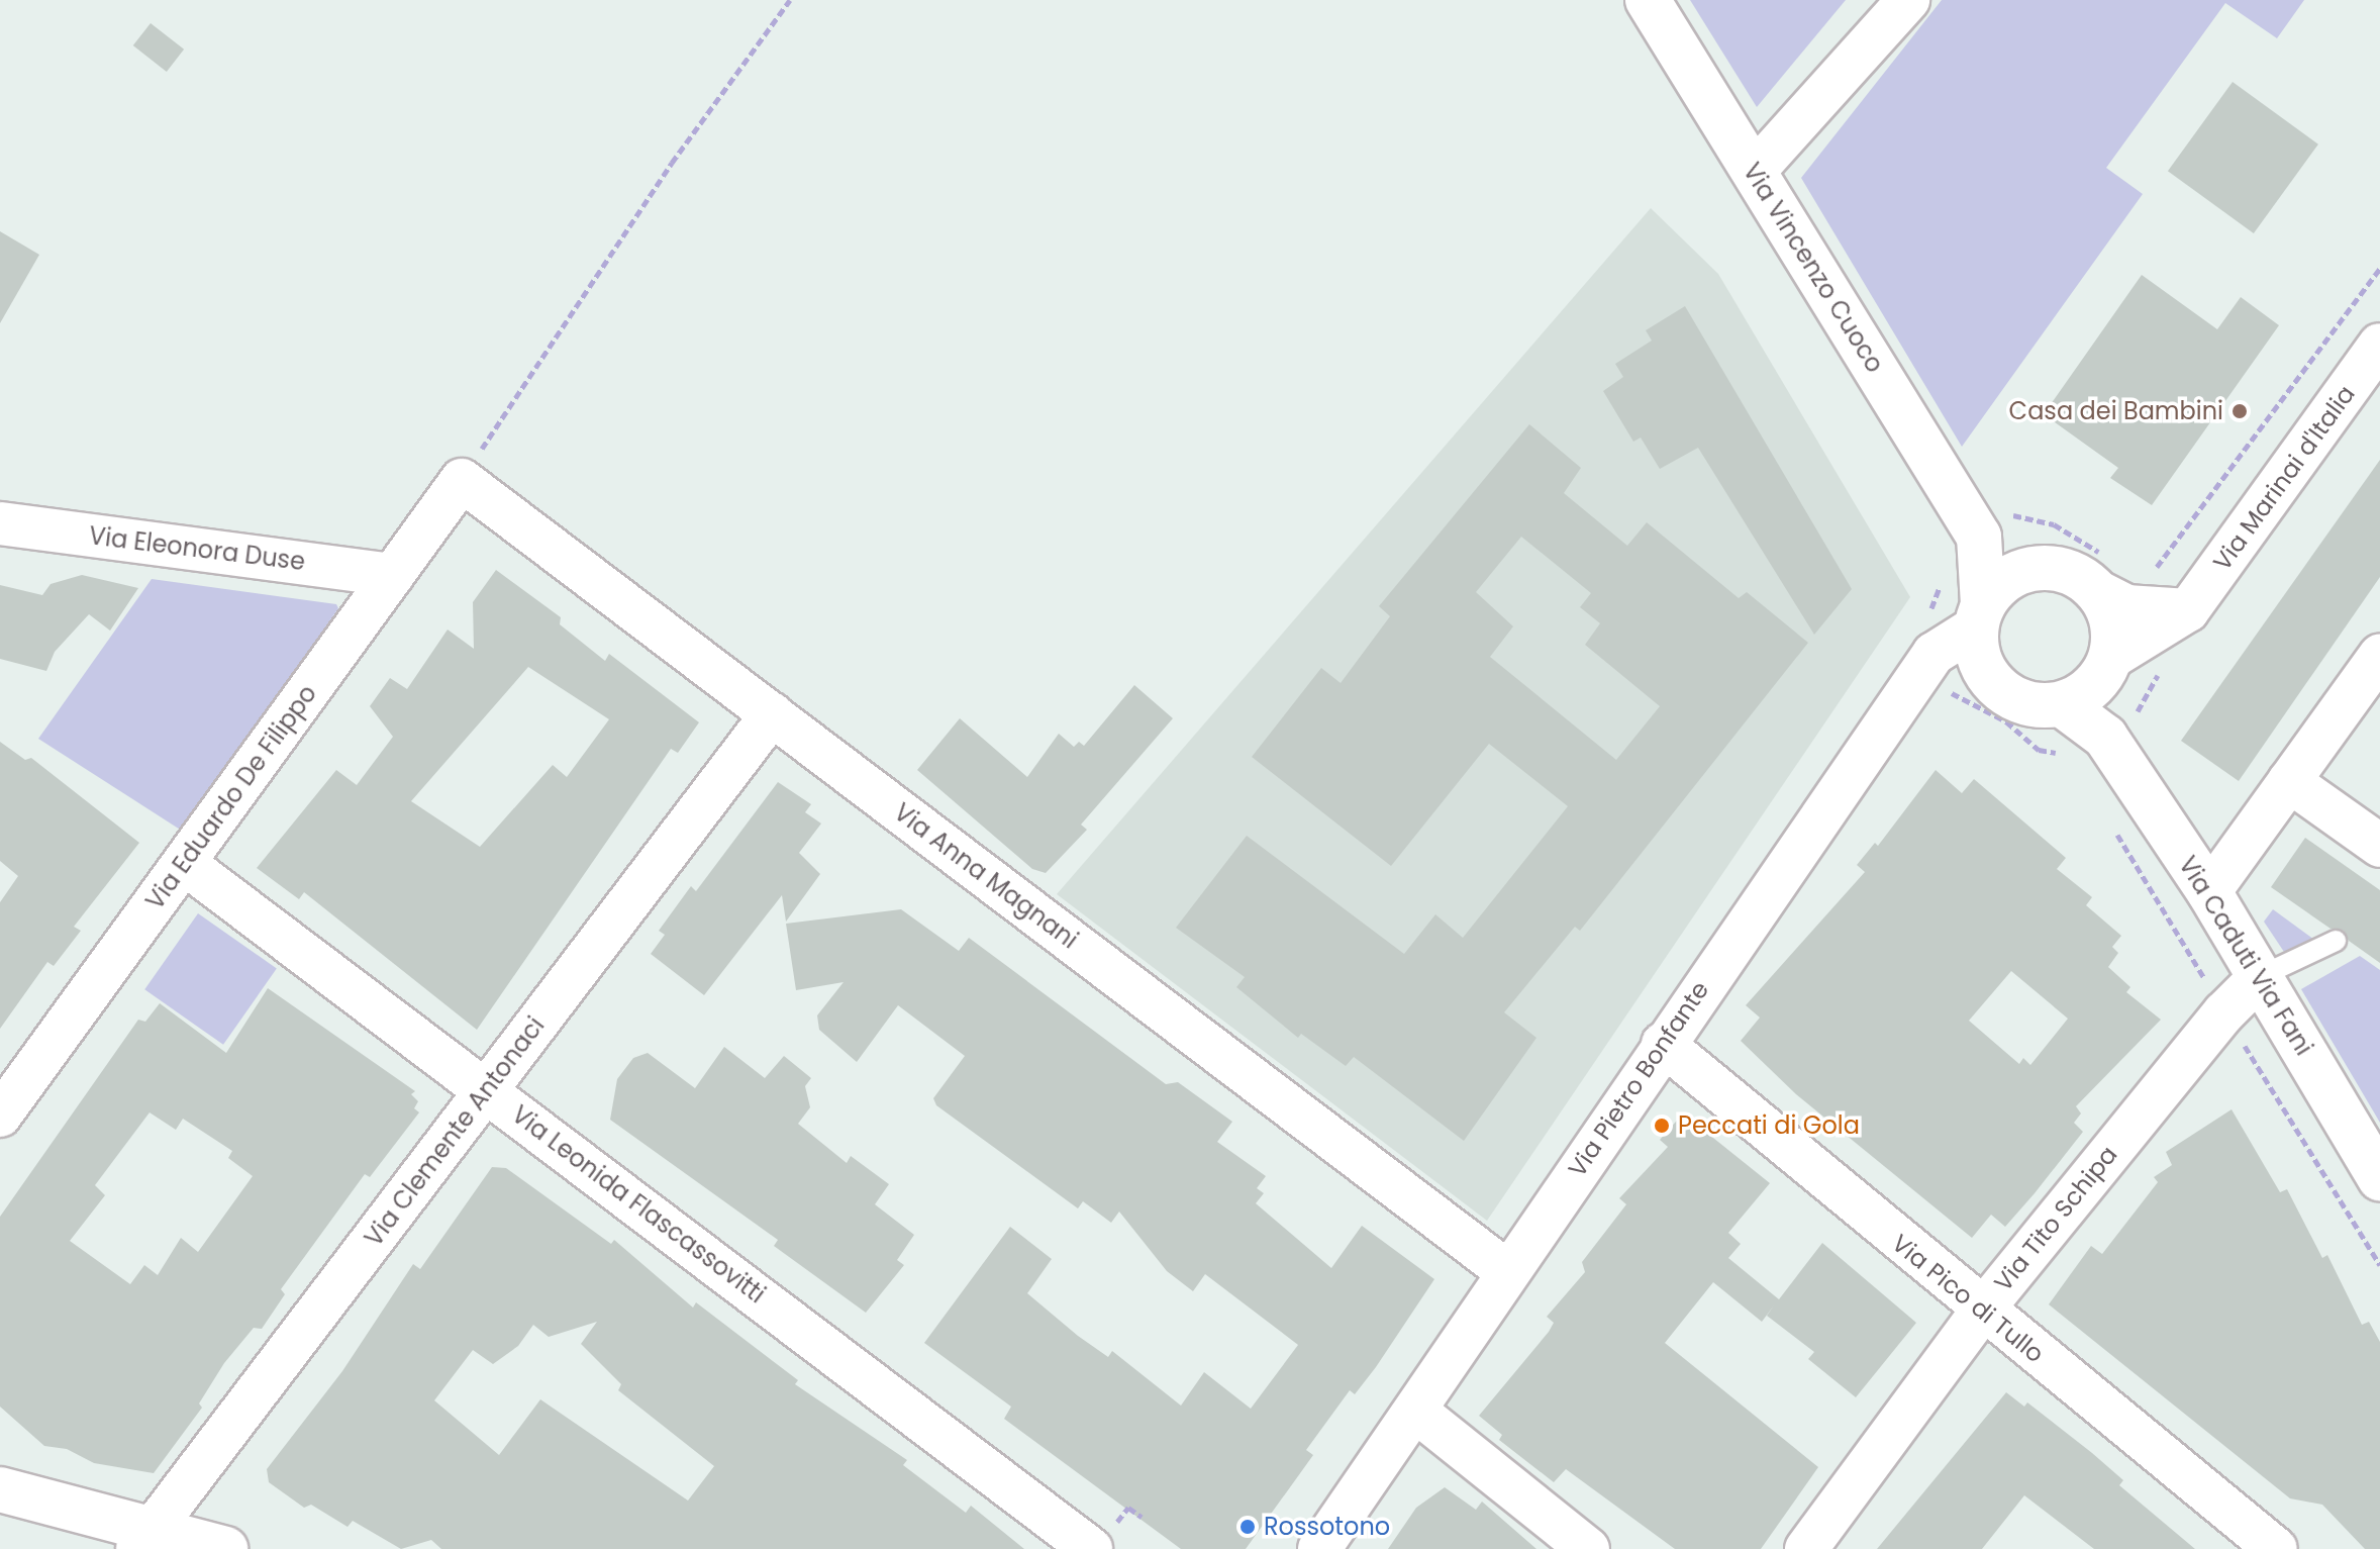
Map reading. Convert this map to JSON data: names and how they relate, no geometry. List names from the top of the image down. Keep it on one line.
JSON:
{"streets":{"street":["Via Vincenzo Cuoco","Via Marinai d'Italia","Via Eleonora Duse","Via Eduardo De Filippo","Via Anna Magnani","Via Caduti Via Fani","Via Pietro Bonfante","Via Clemente Antonaci","Via Leonida Flascassovitti","Via Tito Schipa","Via Pico di Tullo"]},"crossings":[["Via Vincenzo Cuoco","Via Marinai d'Italia"],["Via Vincenzo Cuoco","Via Caduti Via Fani"],["Via Vincenzo Cuoco","Via Pietro Bonfante"],["Via Marinai d'Italia","Via Caduti Via Fani"],["Via Marinai d'Italia","Via Pietro Bonfante"],["Via Eleonora Duse","Via Eduardo De Filippo"],["Via Eduardo De Filippo","Via Anna Magnani"],["Via Eduardo De Filippo","Via Leonida Flascassovitti"],["Via Anna Magnani","Via Pietro Bonfante"],["Via Anna Magnani","Via Clemente Antonaci"],["Via Caduti Via Fani","Via Pietro Bonfante"],["Via Caduti Via Fani","Via Tito Schipa"],["Via Pietro Bonfante","Via Pico di Tullo"],["Via Clemente Antonaci","Via Leonida Flascassovitti"],["Via Tito Schipa","Via Pico di Tullo"]],"places":["Casa dei Bambini","Peccati di Gola","Rossotono"]}
